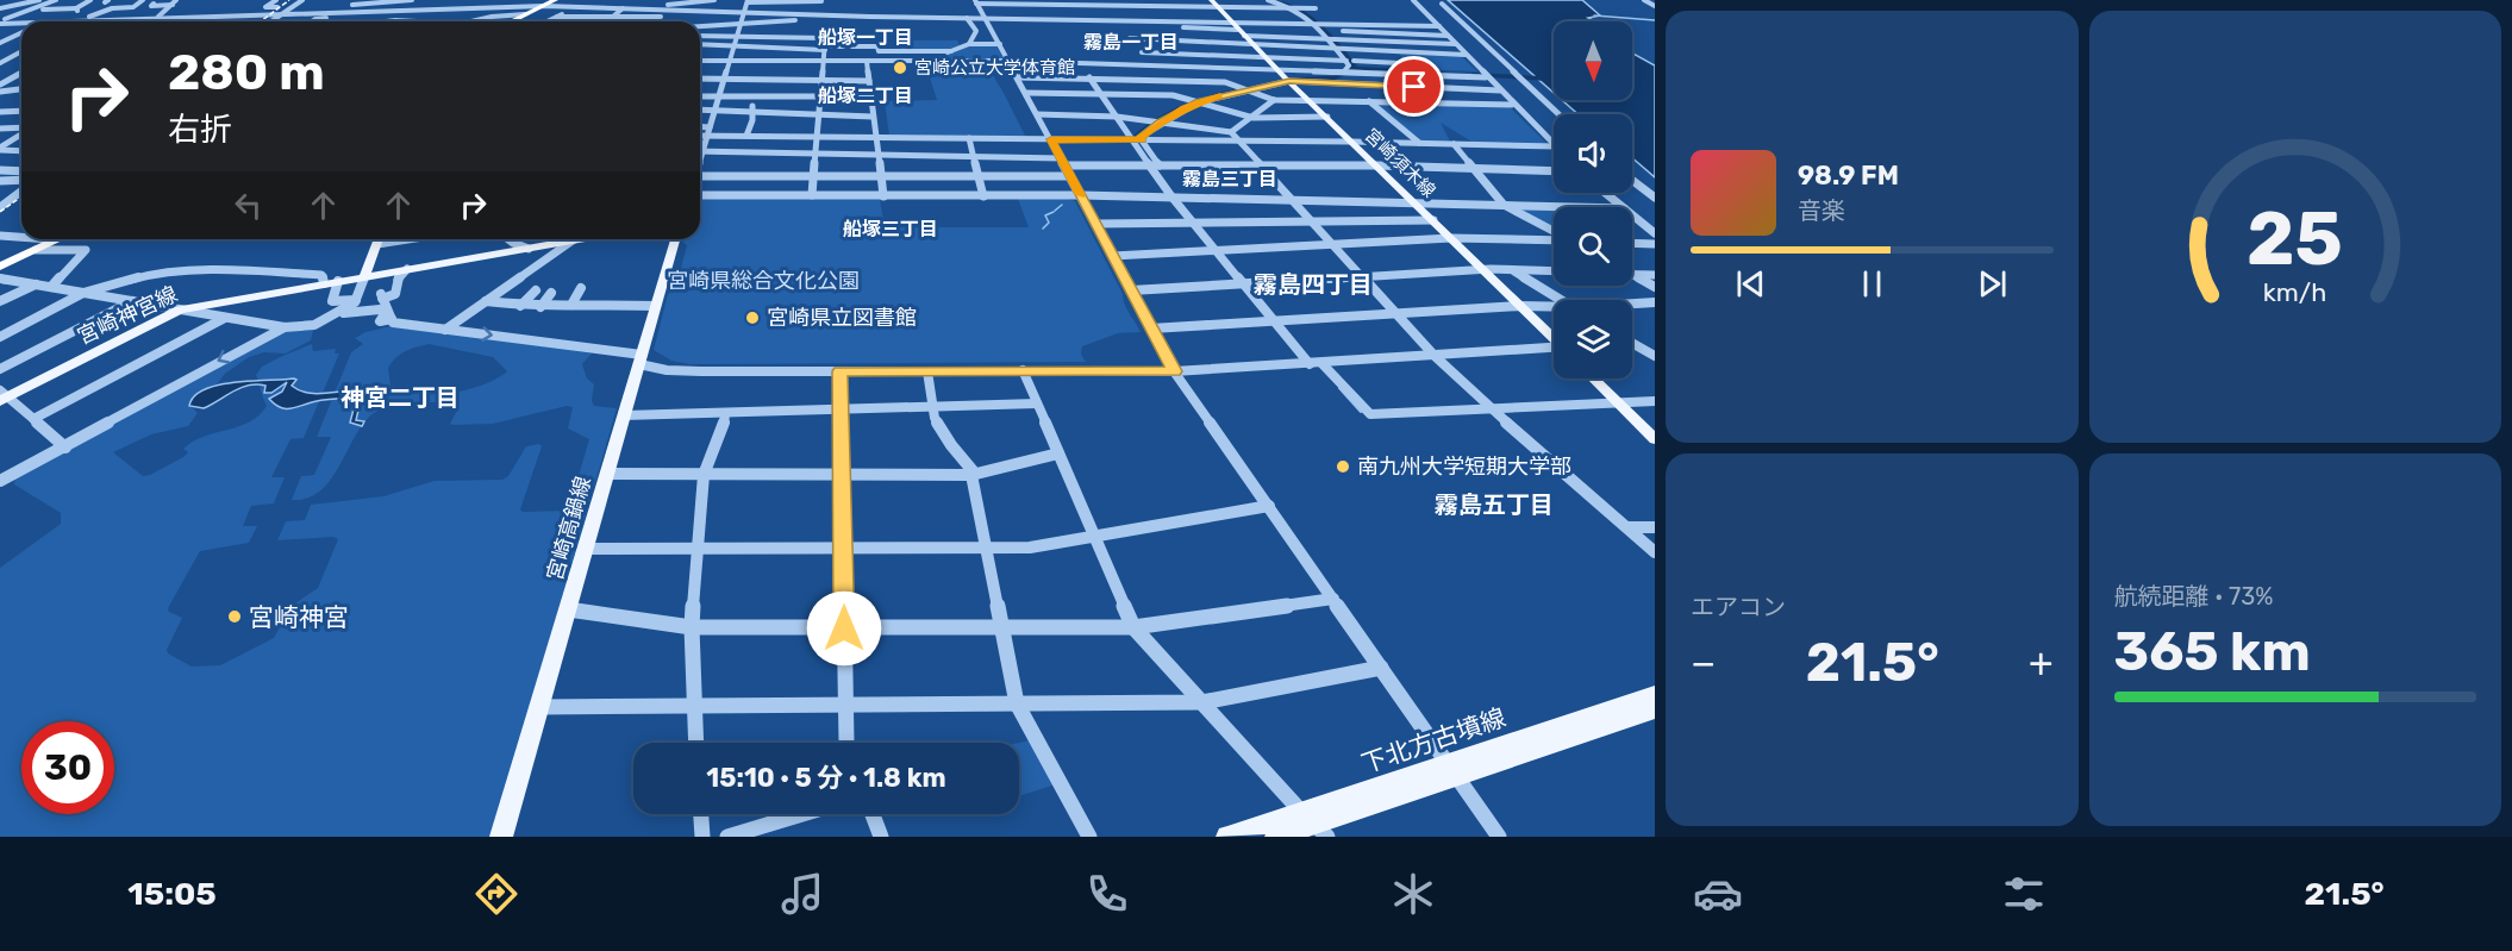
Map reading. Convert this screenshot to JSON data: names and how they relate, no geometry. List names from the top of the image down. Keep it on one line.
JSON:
{"streets":{"main road":["宮崎須木線","宮崎神宮線","宮崎高鍋線","下北方古墳線"]},"districts":["船塚一丁目","霧島一丁目","船塚二丁目","霧島三丁目","船塚三丁目","霧島四丁目","神宮二丁目","霧島五丁目"],"parks":["宮崎県総合文化公園"],"places":["宮崎公立大学体育館","宮崎県立図書館","南九州大学短期大学部","宮崎神宮"],"north":"bottom","page":{"turn":["280 m","右折"],"song":["98.9 FM","音楽"],"tile":["エアコン",["航続距離 · 73%","365 km"]],"heat":["−","21.5°","+"],"limit":"30","trip":"15:10 · 5 分 · 1.8 km","tabs":["15:05","21.5°"],"gauge":["25","km/h"]}}
